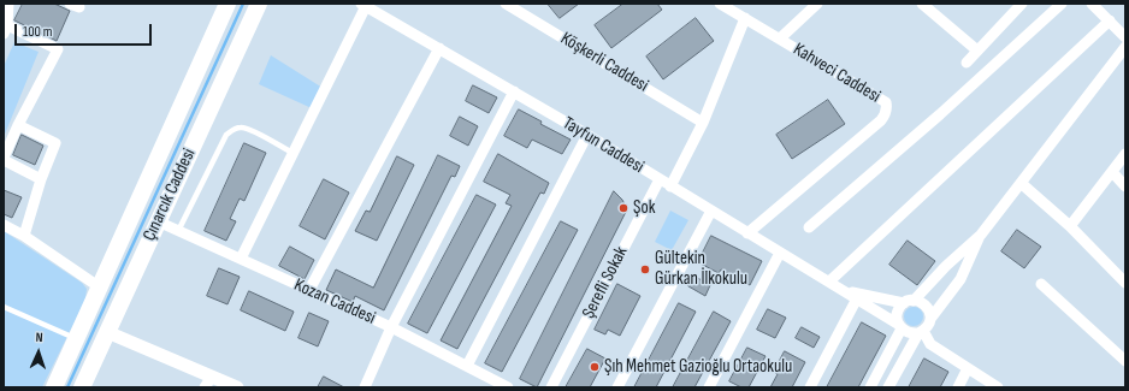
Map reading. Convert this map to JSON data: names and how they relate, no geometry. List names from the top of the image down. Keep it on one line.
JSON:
{"streets":{"main road":["Çınarcık Caddesi"],"street":["Köşkerli Caddesi","Kahveci Caddesi","Tayfun Caddesi","Şerefli Sokak","Kozan Caddesi"]},"crossings":[["Kahveci Caddesi","Tayfun Caddesi"],["Tayfun Caddesi","Şerefli Sokak"],["Çınarcık Caddesi","Kozan Caddesi"]],"places":["Şok","Gültekin Gürkan İlkokulu","Şıh Mehmet Gazioğlu Ortaokulu"],"scale_bar":"100 m","north":"top"}
